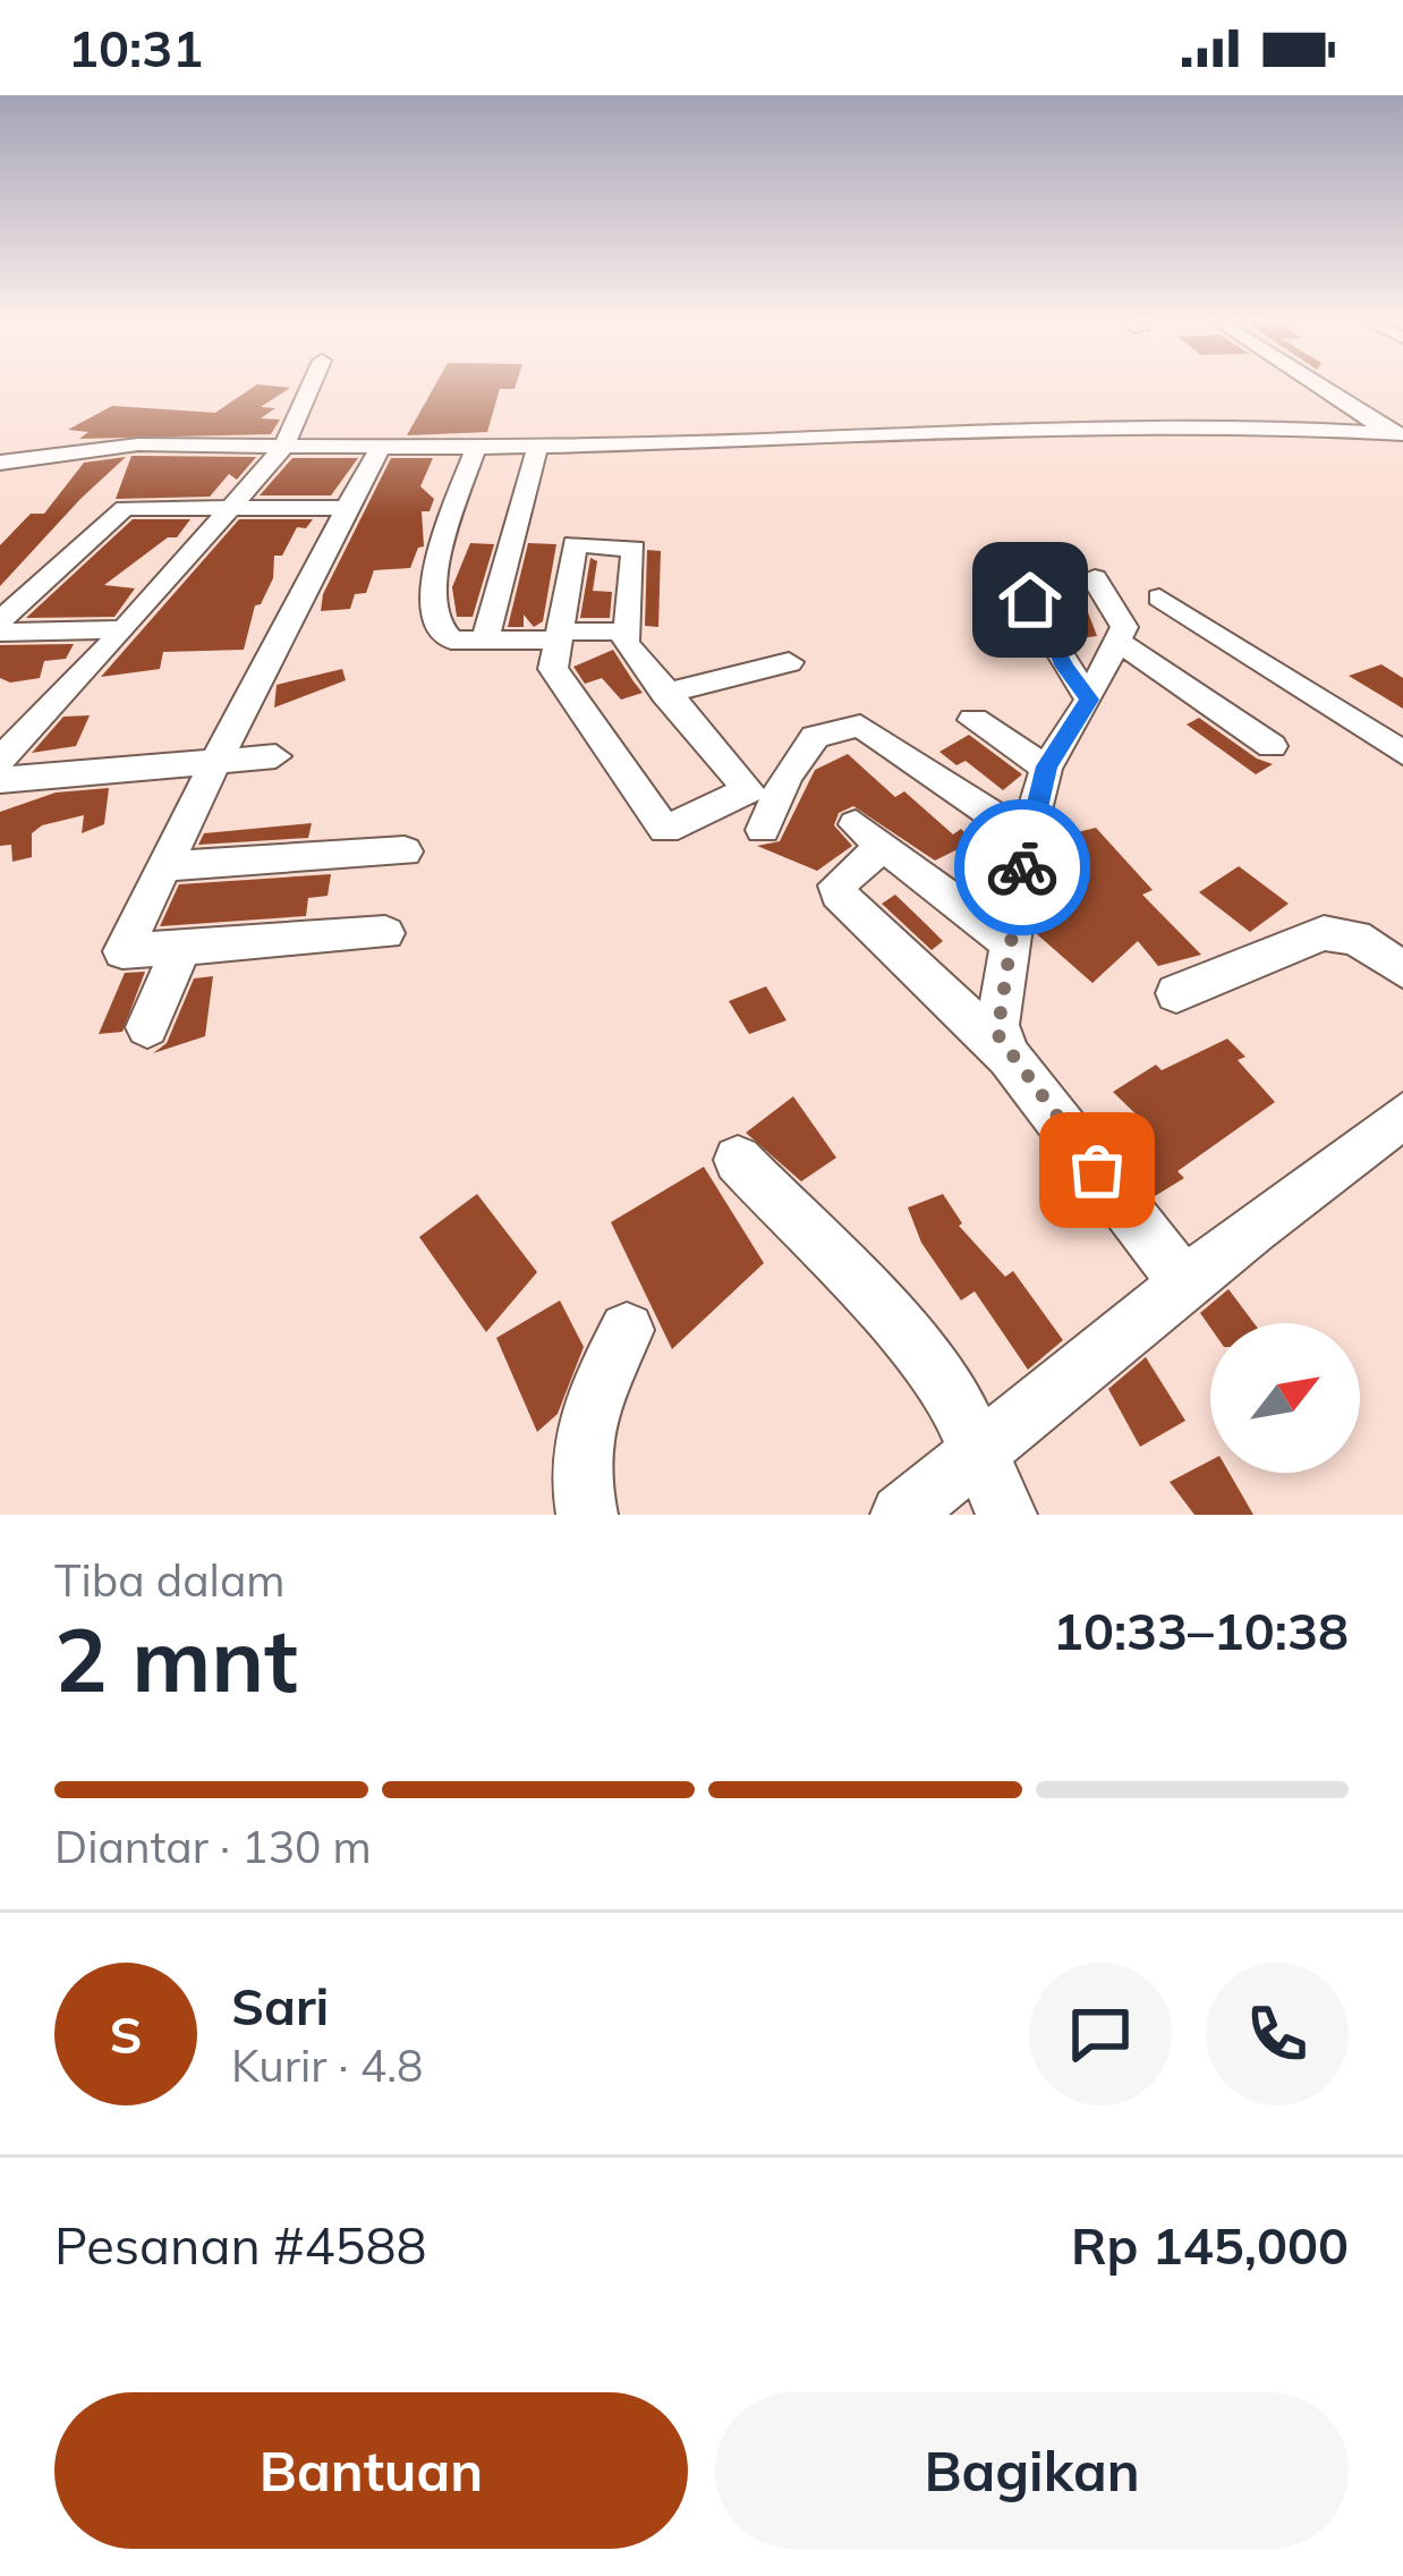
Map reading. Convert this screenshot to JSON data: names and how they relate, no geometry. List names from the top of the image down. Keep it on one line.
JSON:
{"north":"top right","page":{"status":"10:31","heading":["2 mnt","Tiba dalam","10:33–10:38"],"panel":["Sari","Kurir · 4.8","Pesanan #4588","Rp 145,000"],"bar":"Diantar · 130 m","round":"S","buttons":["Bantuan","Bagikan"]}}
